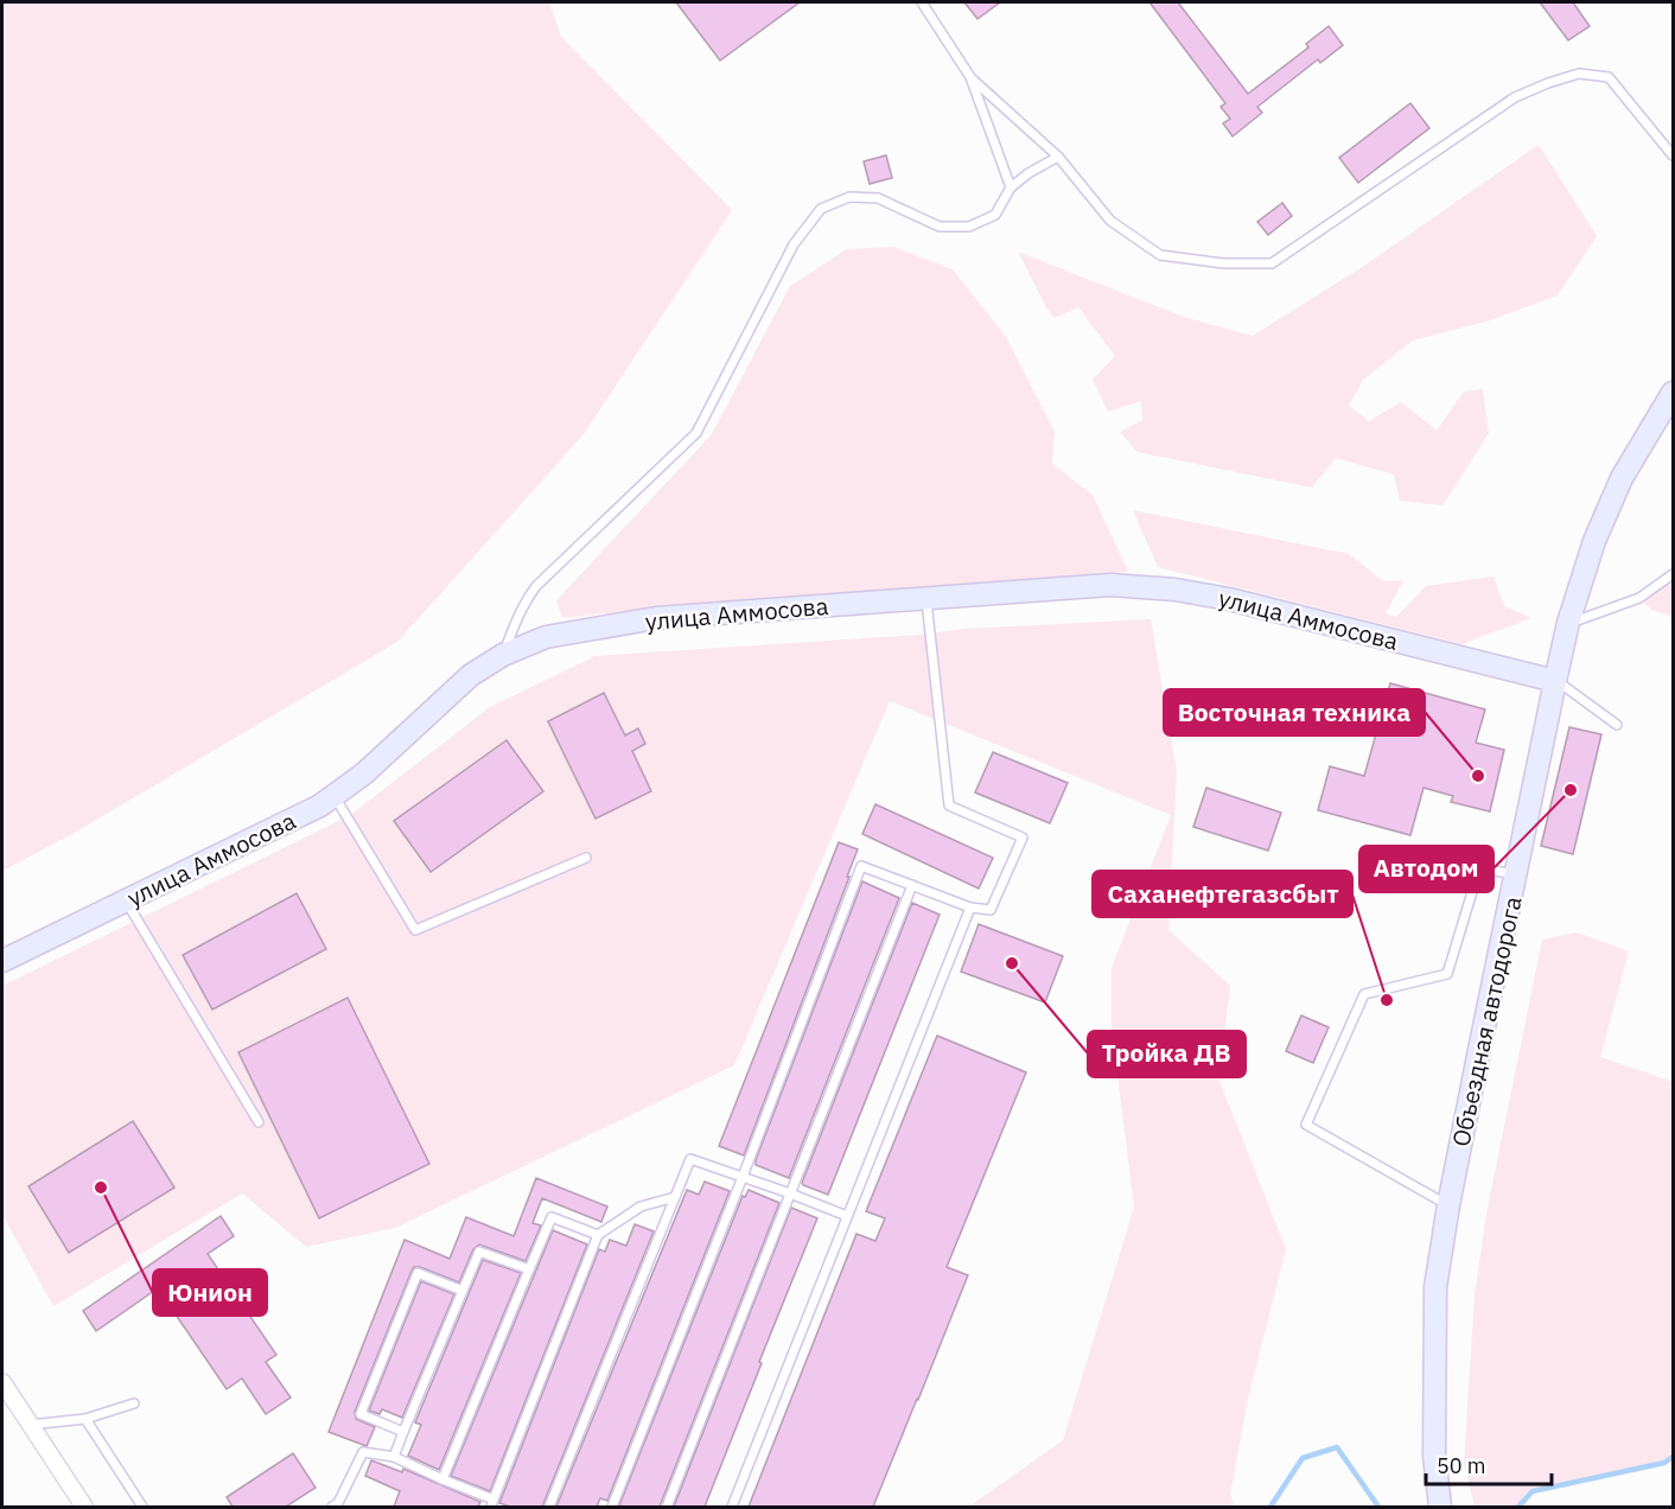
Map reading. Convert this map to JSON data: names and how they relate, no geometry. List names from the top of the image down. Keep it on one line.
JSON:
{"streets":{"street":["улица Аммосова","Объездная автодорога"]},"crossings":[["улица Аммосова","Объездная автодорога"]],"places":["Восточная техника","Автодом","Тройка ДВ","Саханефтегазсбыт","Юнион"],"scale_bar":"50 m"}
